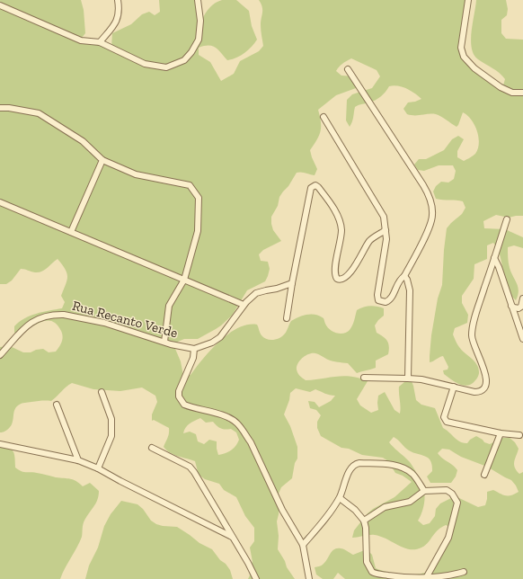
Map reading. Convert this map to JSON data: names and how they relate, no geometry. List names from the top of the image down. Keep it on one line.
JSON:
{"streets":{"street":["Rua Recanto Verde"]}}
